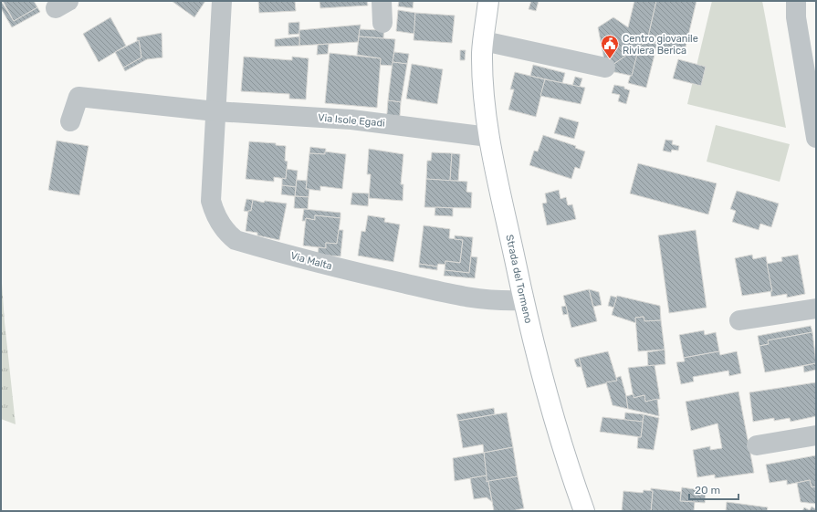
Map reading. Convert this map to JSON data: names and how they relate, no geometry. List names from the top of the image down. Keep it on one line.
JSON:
{"streets":{"street":["Via Isole Egadi","Via Malta","Strada del Tormeno"]},"crossings":[["Via Isole Egadi","Via Malta"],["Via Isole Egadi","Strada del Tormeno"],["Via Malta","Strada del Tormeno"]],"places":{"public building":["Centro giovanile Riviera Berica"]},"scale_bar":"20 m"}
